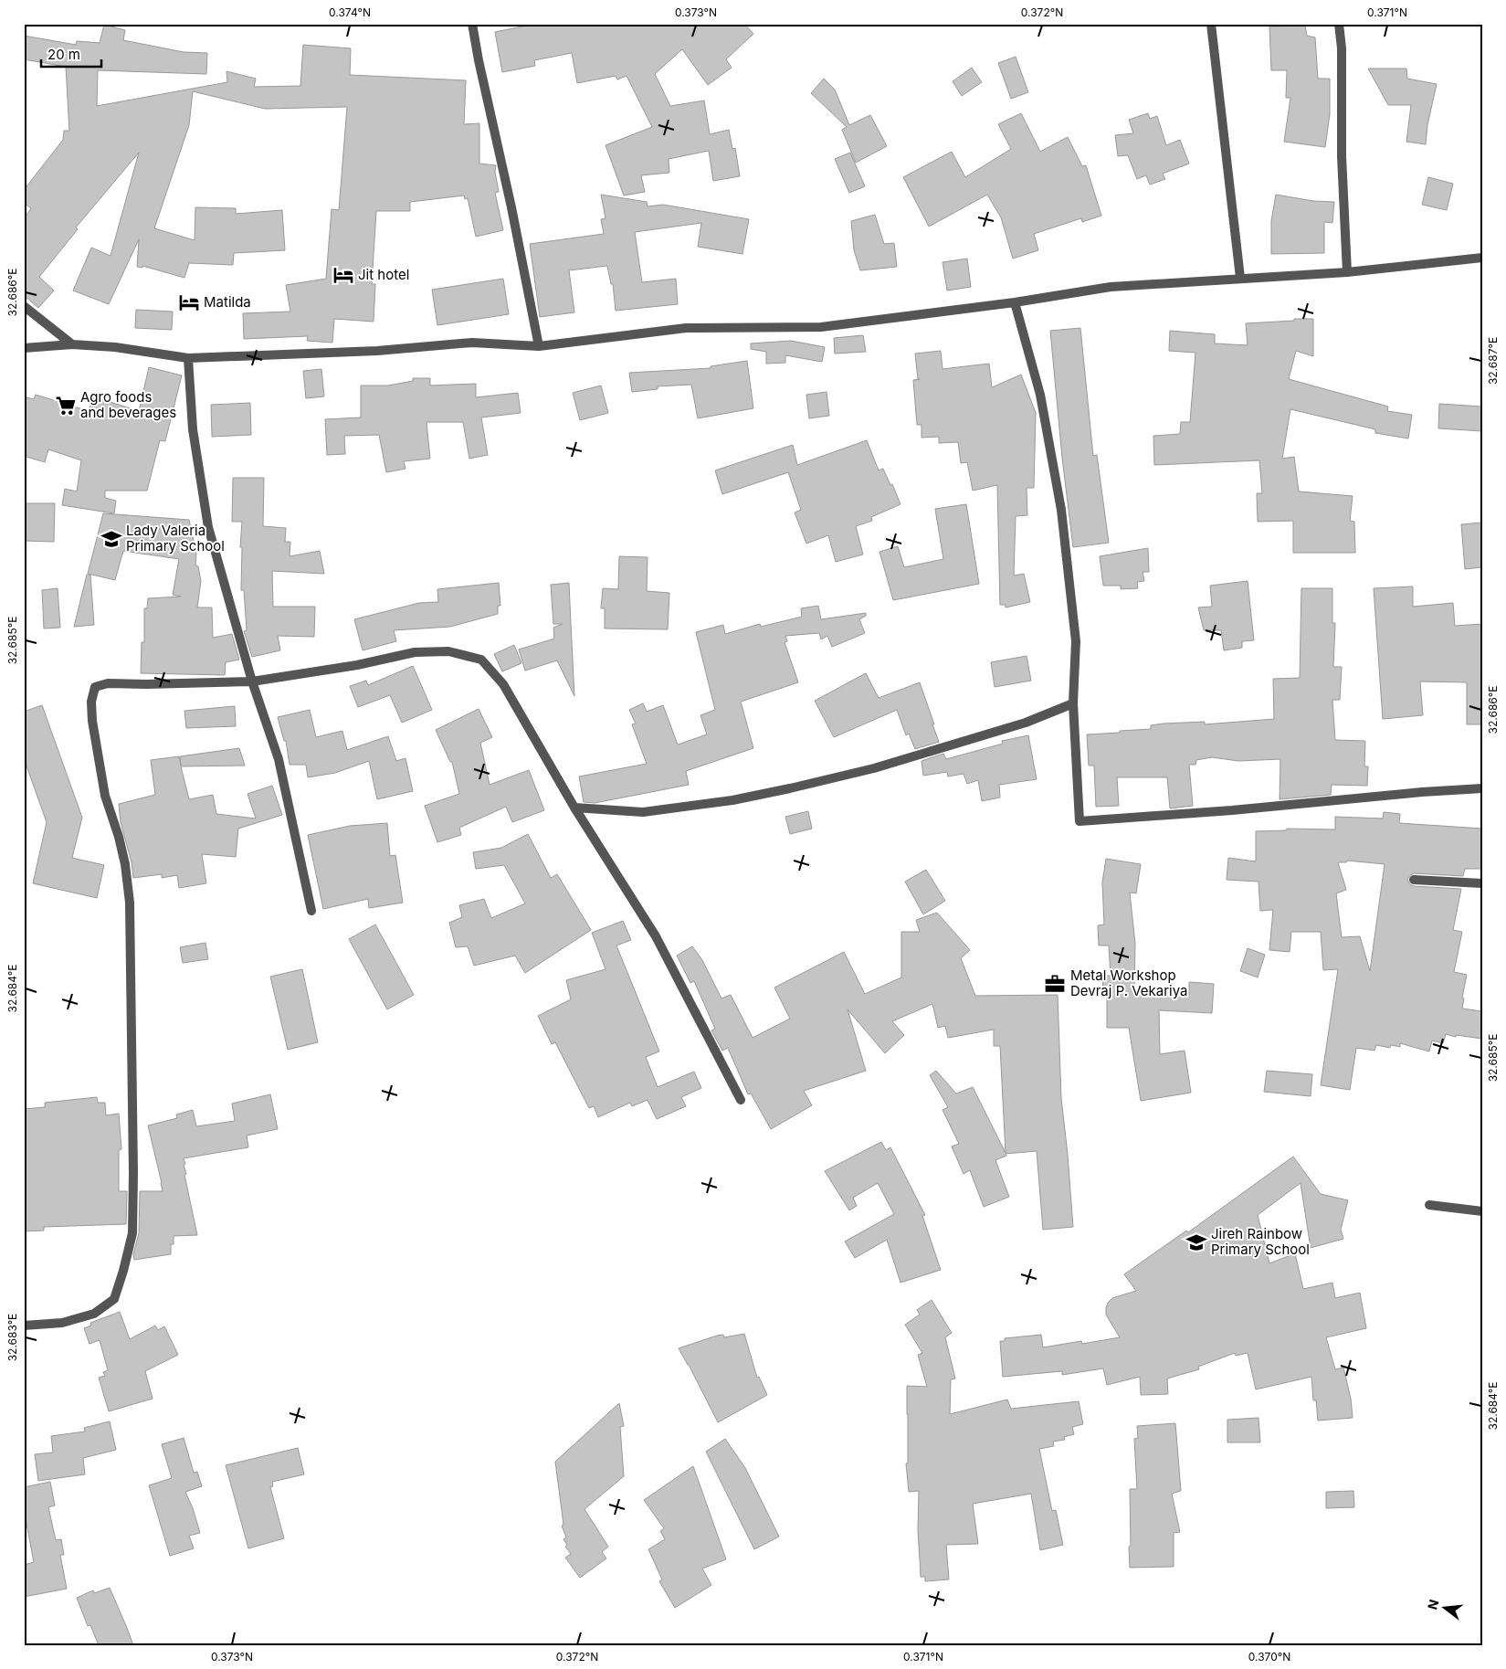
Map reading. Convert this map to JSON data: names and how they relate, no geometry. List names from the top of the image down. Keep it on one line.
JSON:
{"places":{"hotel":["Jit hotel","Matilda"],"supermarket":["Agro foods and beverages"],"school or university":["Lady Valeria Primary School","Jireh Rainbow Primary School"],"office":["Metal Workshop Devraj P. Vekariya"]},"scale_bar":"20 m","north":"left","coordinates":["0.374°N","0.373°N","0.372°N","0.371°N","32.686°E","32.687°E","32.685°E","32.684°E","32.683°E","0.370°N"]}
